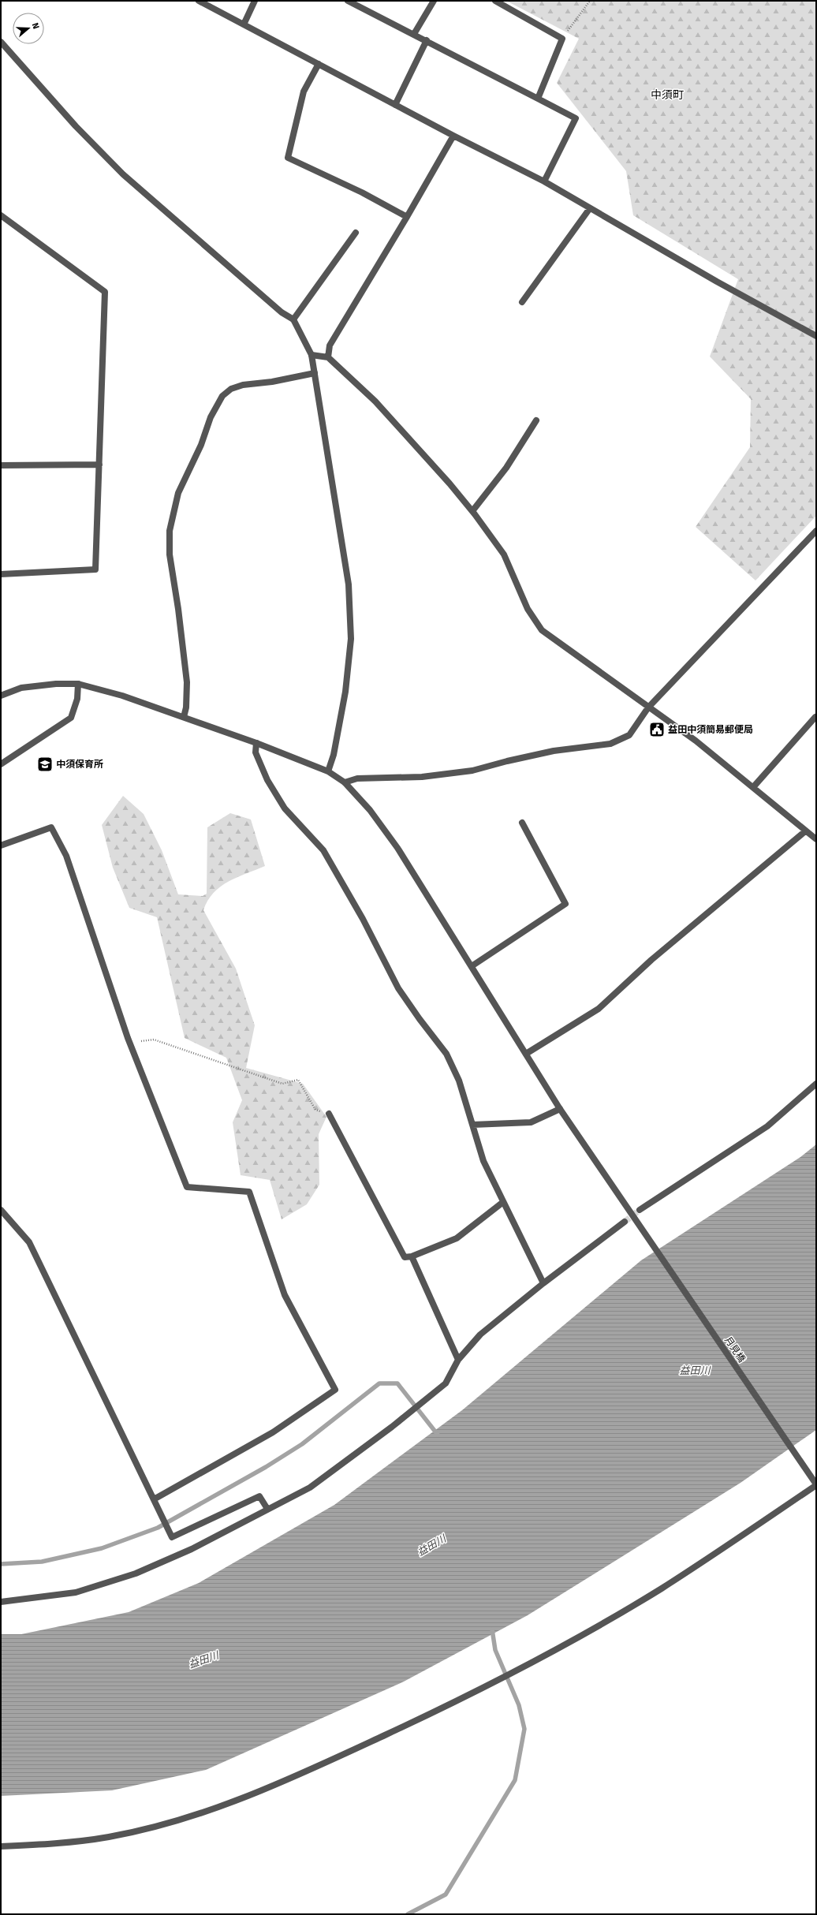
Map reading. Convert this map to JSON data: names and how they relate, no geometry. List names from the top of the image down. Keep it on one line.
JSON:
{"streets":{"street":["月見橋"]},"districts":["中須町"],"water":["益田川"],"places":{"public building":["益田中須簡易郵便局"],"school or university":["中須保育所"]},"north":"right"}
